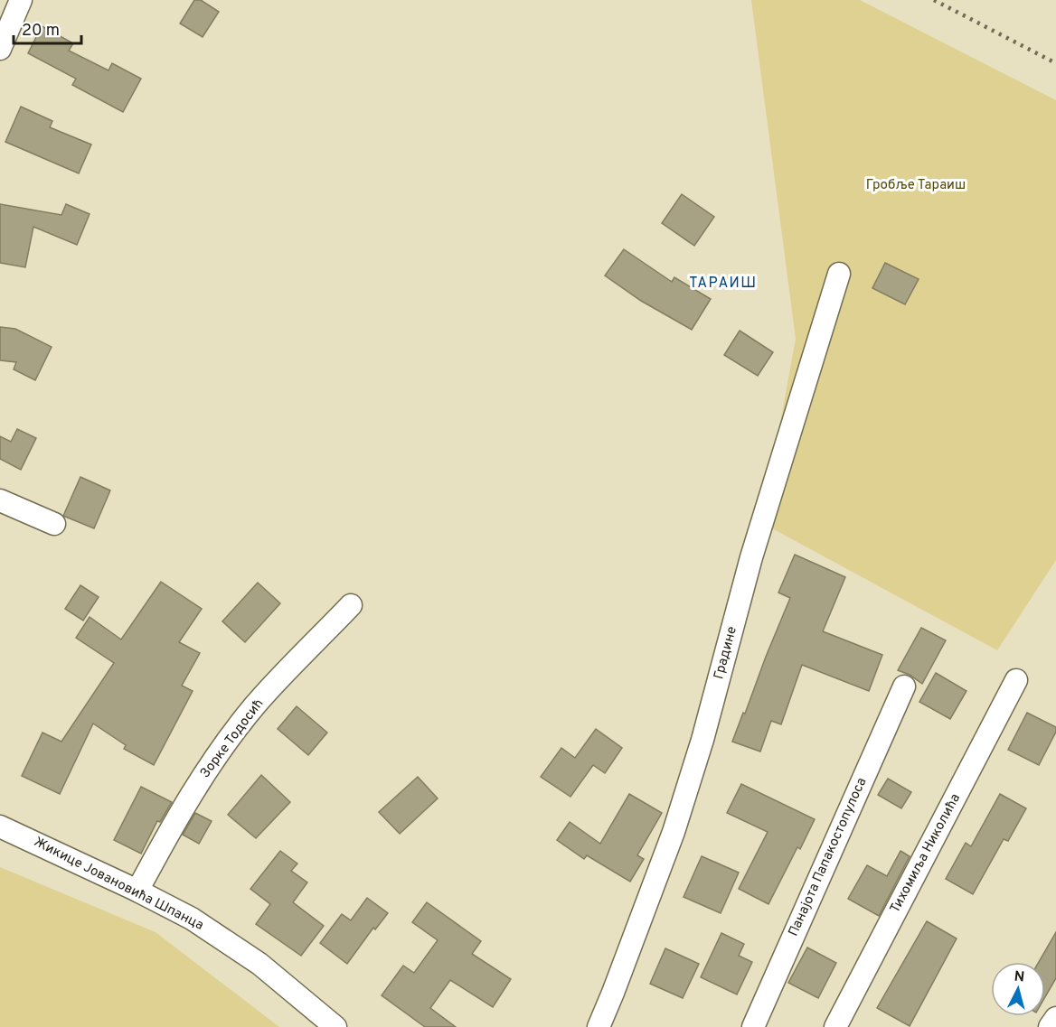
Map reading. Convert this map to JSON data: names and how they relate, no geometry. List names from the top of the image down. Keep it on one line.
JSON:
{"streets":{"street":["Градине","Зорке Тодосић","Тихомиља Николића","Панајота Папакостопулоса","Жикице Јовановића Шпанца"]},"crossings":[["Зорке Тодосић","Жикице Јовановића Шпанца"]],"districts":["ТАРАИШ"],"parks":["Гробље Тараиш"],"scale_bar":"20 m","north":"top"}
